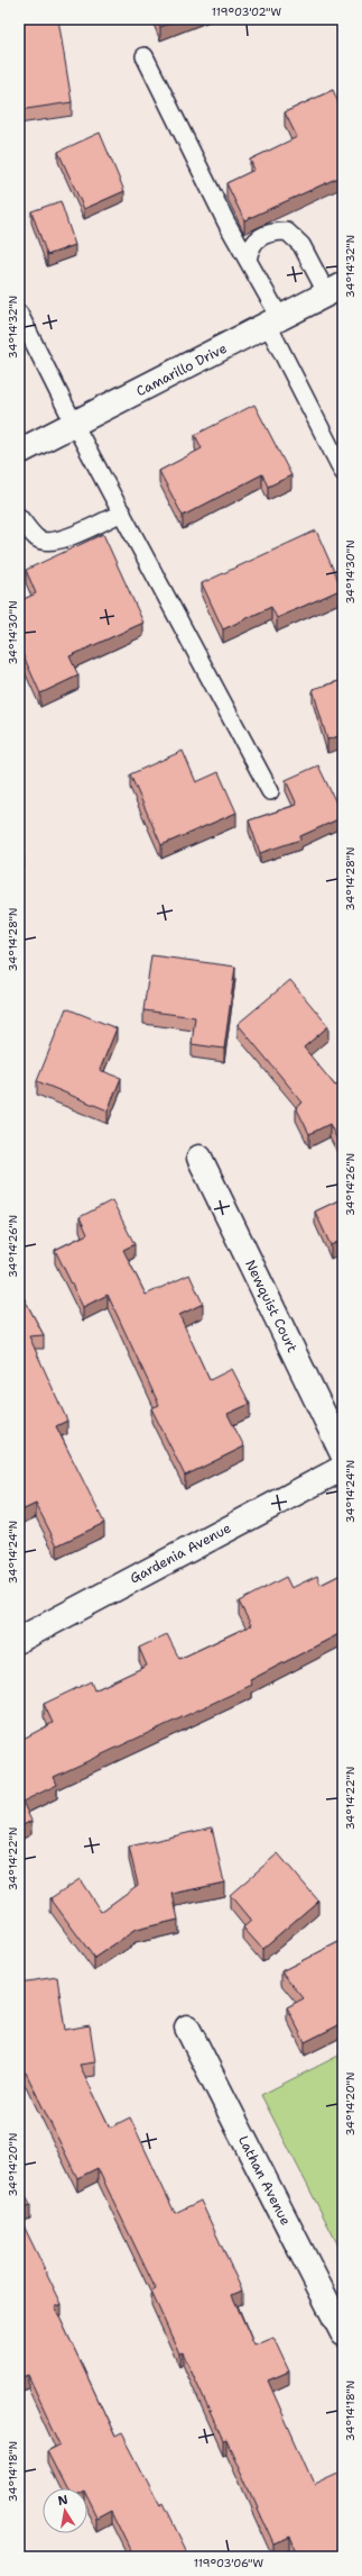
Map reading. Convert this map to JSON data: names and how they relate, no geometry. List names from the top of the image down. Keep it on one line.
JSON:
{"streets":{"street":["Camarillo Drive","Newquist Court","Gardenia Avenue","Lathan Avenue"]},"north":"top","coordinates":["119°03'02\"W","34°14'32\"N","34°14'30\"N","34°14'28\"N","34°14'26\"N","34°14'24\"N","34°14'22\"N","34°14'20\"N","34°14'18\"N","119°03'06\"W"]}
